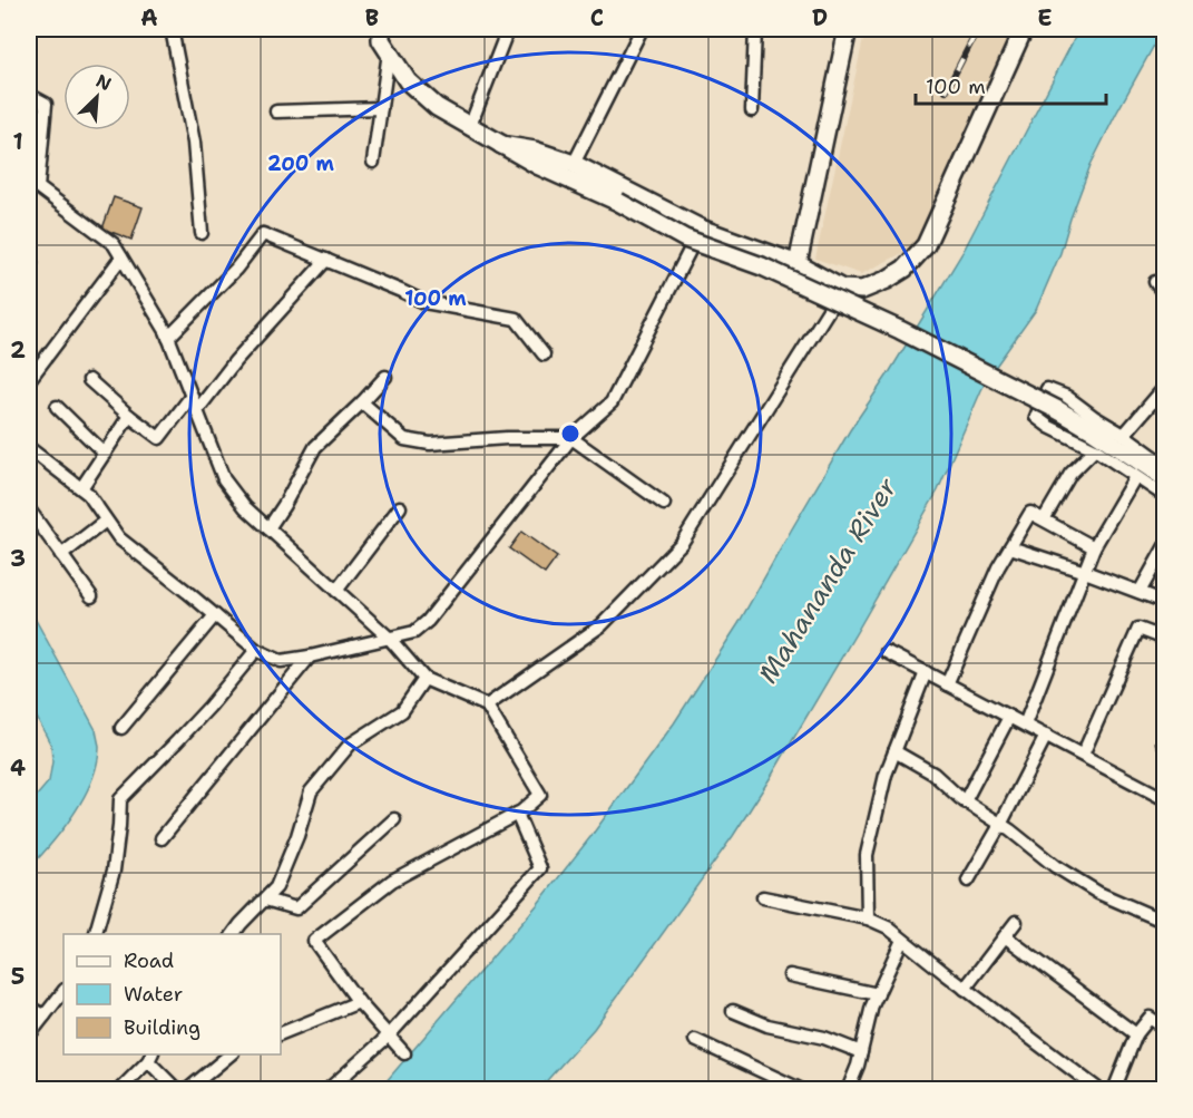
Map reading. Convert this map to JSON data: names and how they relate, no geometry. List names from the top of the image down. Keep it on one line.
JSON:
{"water":["Mahananda River"],"legend":["Road","Water","Building"],"scale_bar":"100 m","north":"top right","grid":{"columns":["A","B","C","D","E"],"rows":["1","2","3","4","5"]},"rings":["200 m","100 m"]}
